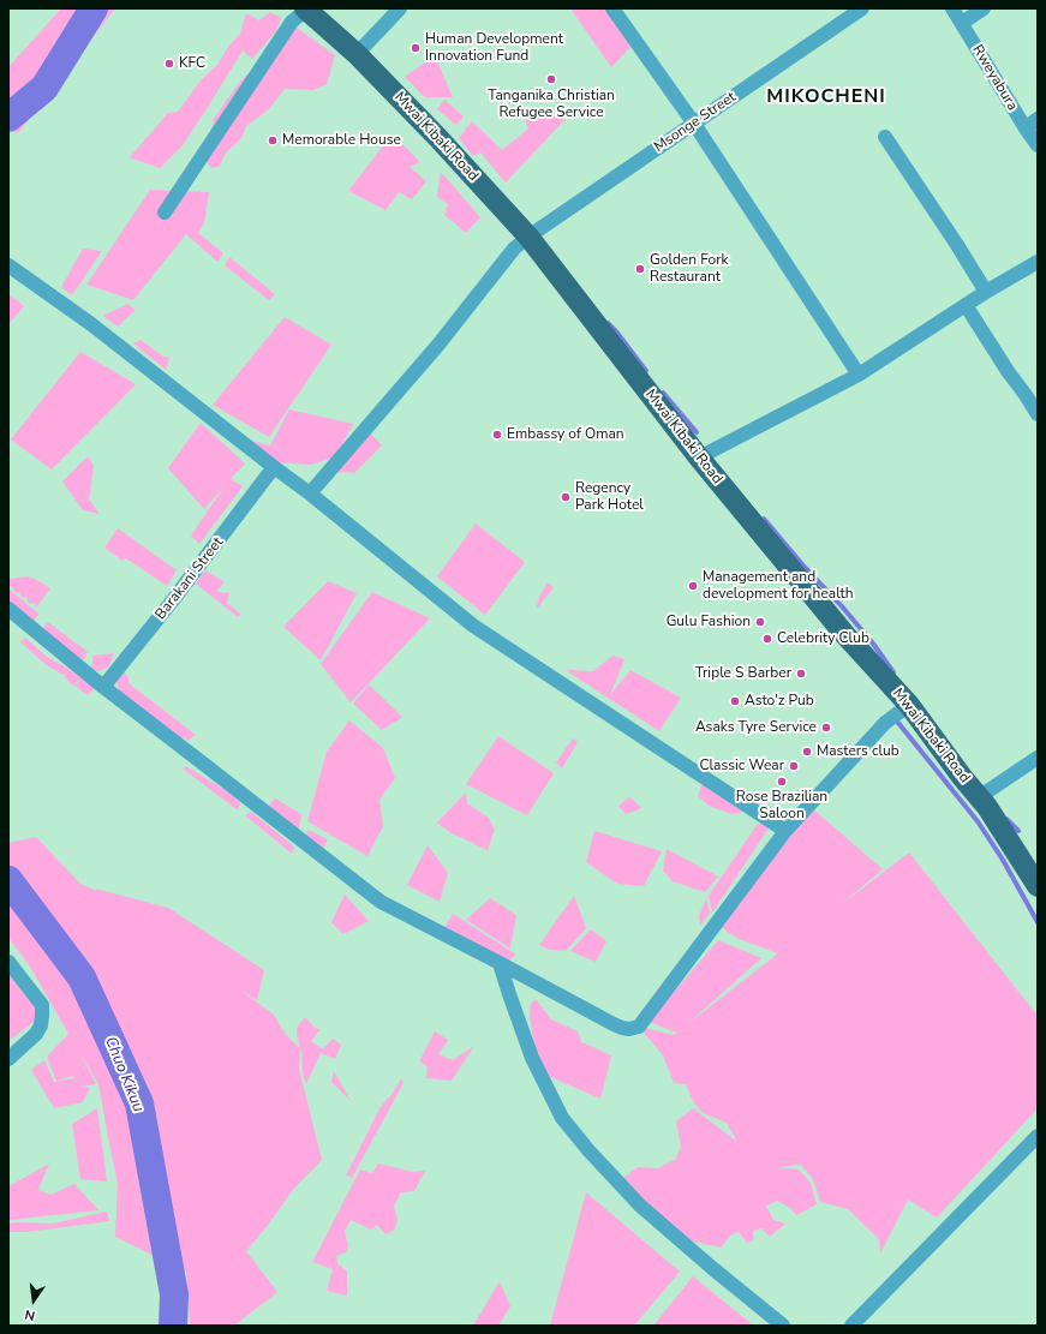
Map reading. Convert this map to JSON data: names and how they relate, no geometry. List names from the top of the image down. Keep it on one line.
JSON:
{"streets":{"main road":["Mwai Kibaki Road"],"street":["Rweyabura","Msonge Street","Barakani Street"]},"crossings":[["Msonge Street","Mwai Kibaki Road"]],"districts":["MIKOCHENI"],"water":["Chuo Kikuu"],"places":["Human Development Innovation Fund","KFC","Tanganika Christian Refugee Service","Memorable House","Golden Fork Restaurant","Embassy of Oman","Regency Park Hotel","Management and development for health","Gulu Fashion","Celebrity Club","Triple S Barber","Asto'z Pub","Asaks Tyre Service","Masters club","Classic Wear","Rose Brazilian Saloon"],"north":"bottom"}
